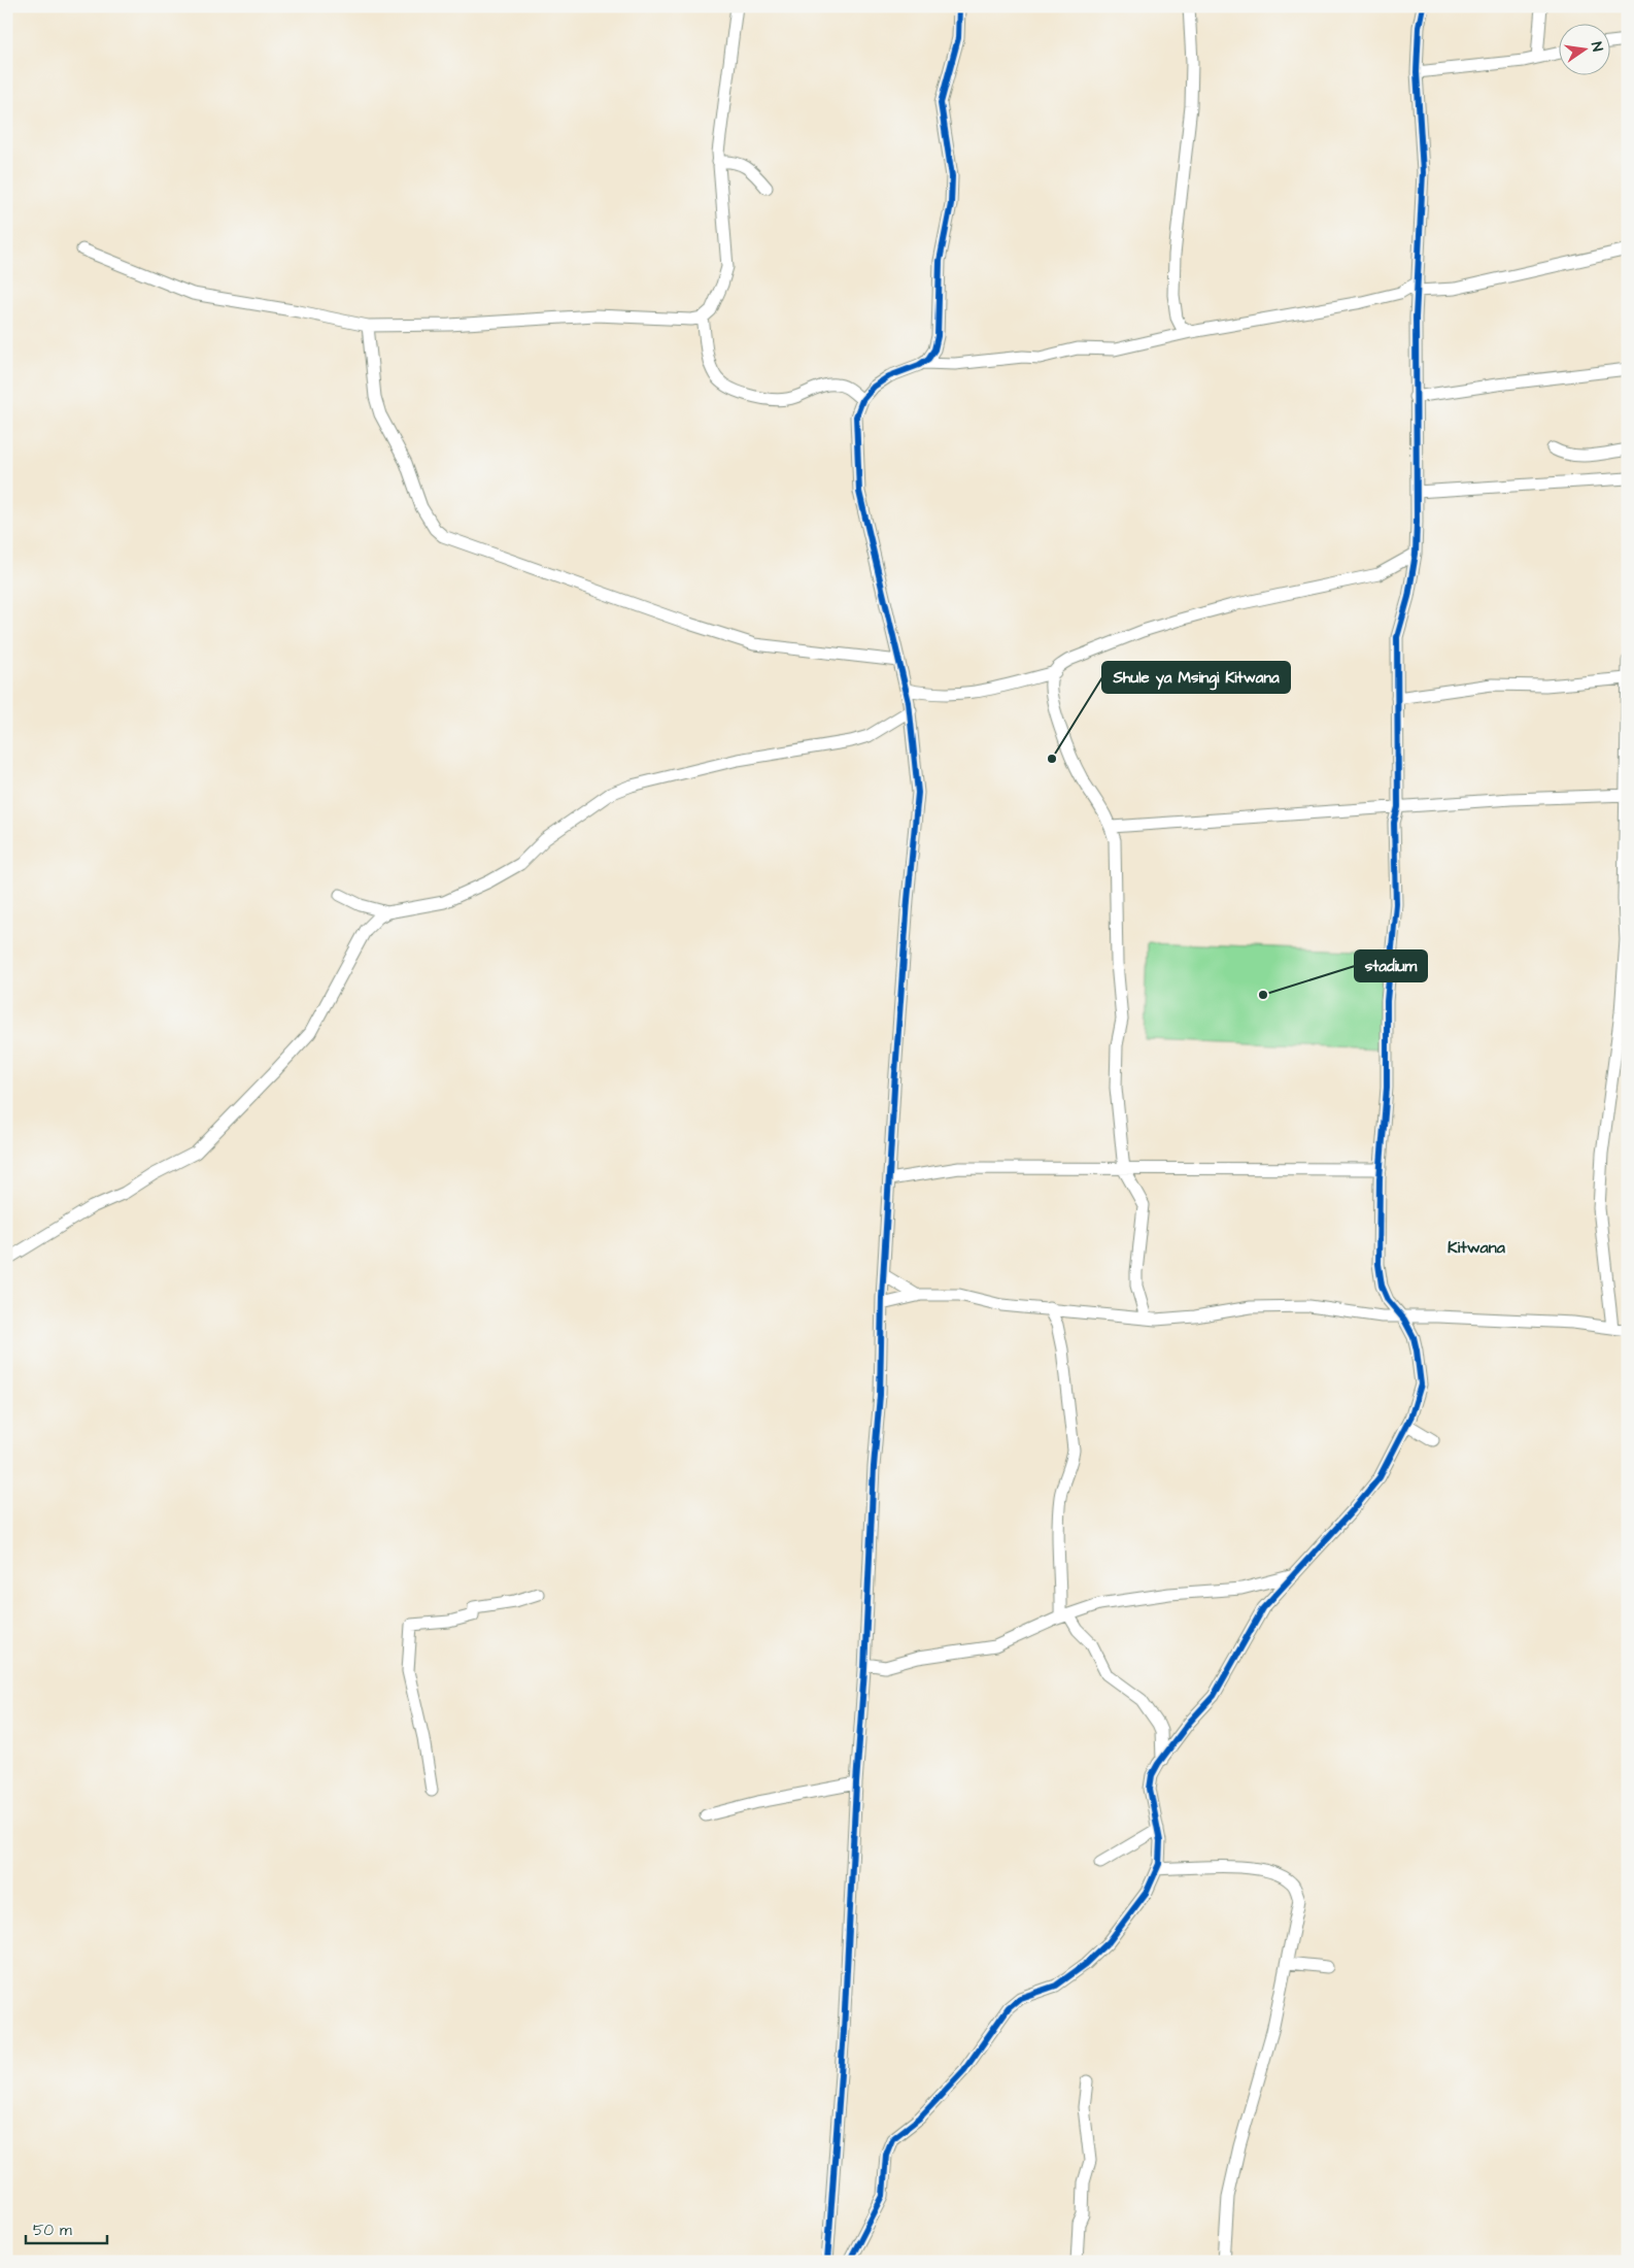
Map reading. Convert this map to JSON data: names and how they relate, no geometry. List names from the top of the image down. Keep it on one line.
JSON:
{"districts":["Kitwana"],"places":["Shule ya Msingi Kitwana","stadium"],"scale_bar":"50 m","north":"right"}
